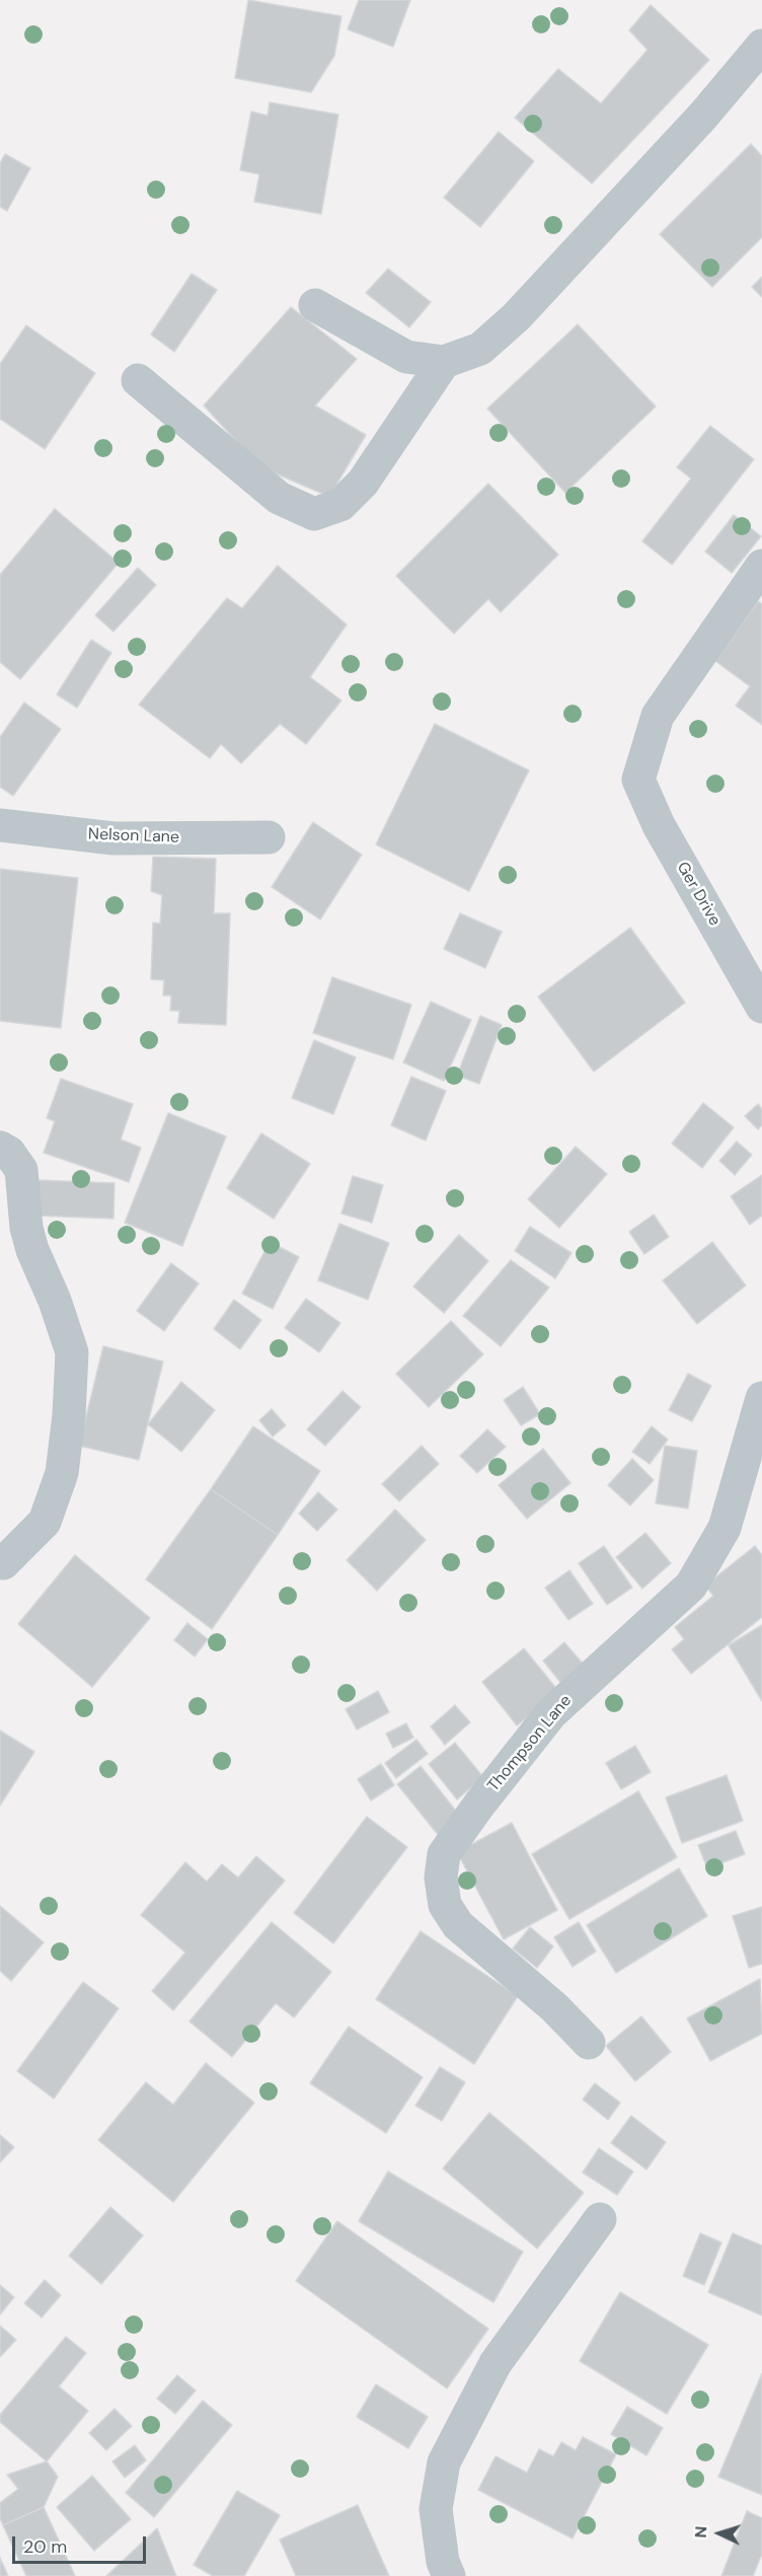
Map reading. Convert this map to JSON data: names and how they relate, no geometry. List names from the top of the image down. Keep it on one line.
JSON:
{"streets":{"street":["Nelson Lane","Ger Drive","Thompson Lane"]},"scale_bar":"20 m","north":"left"}
